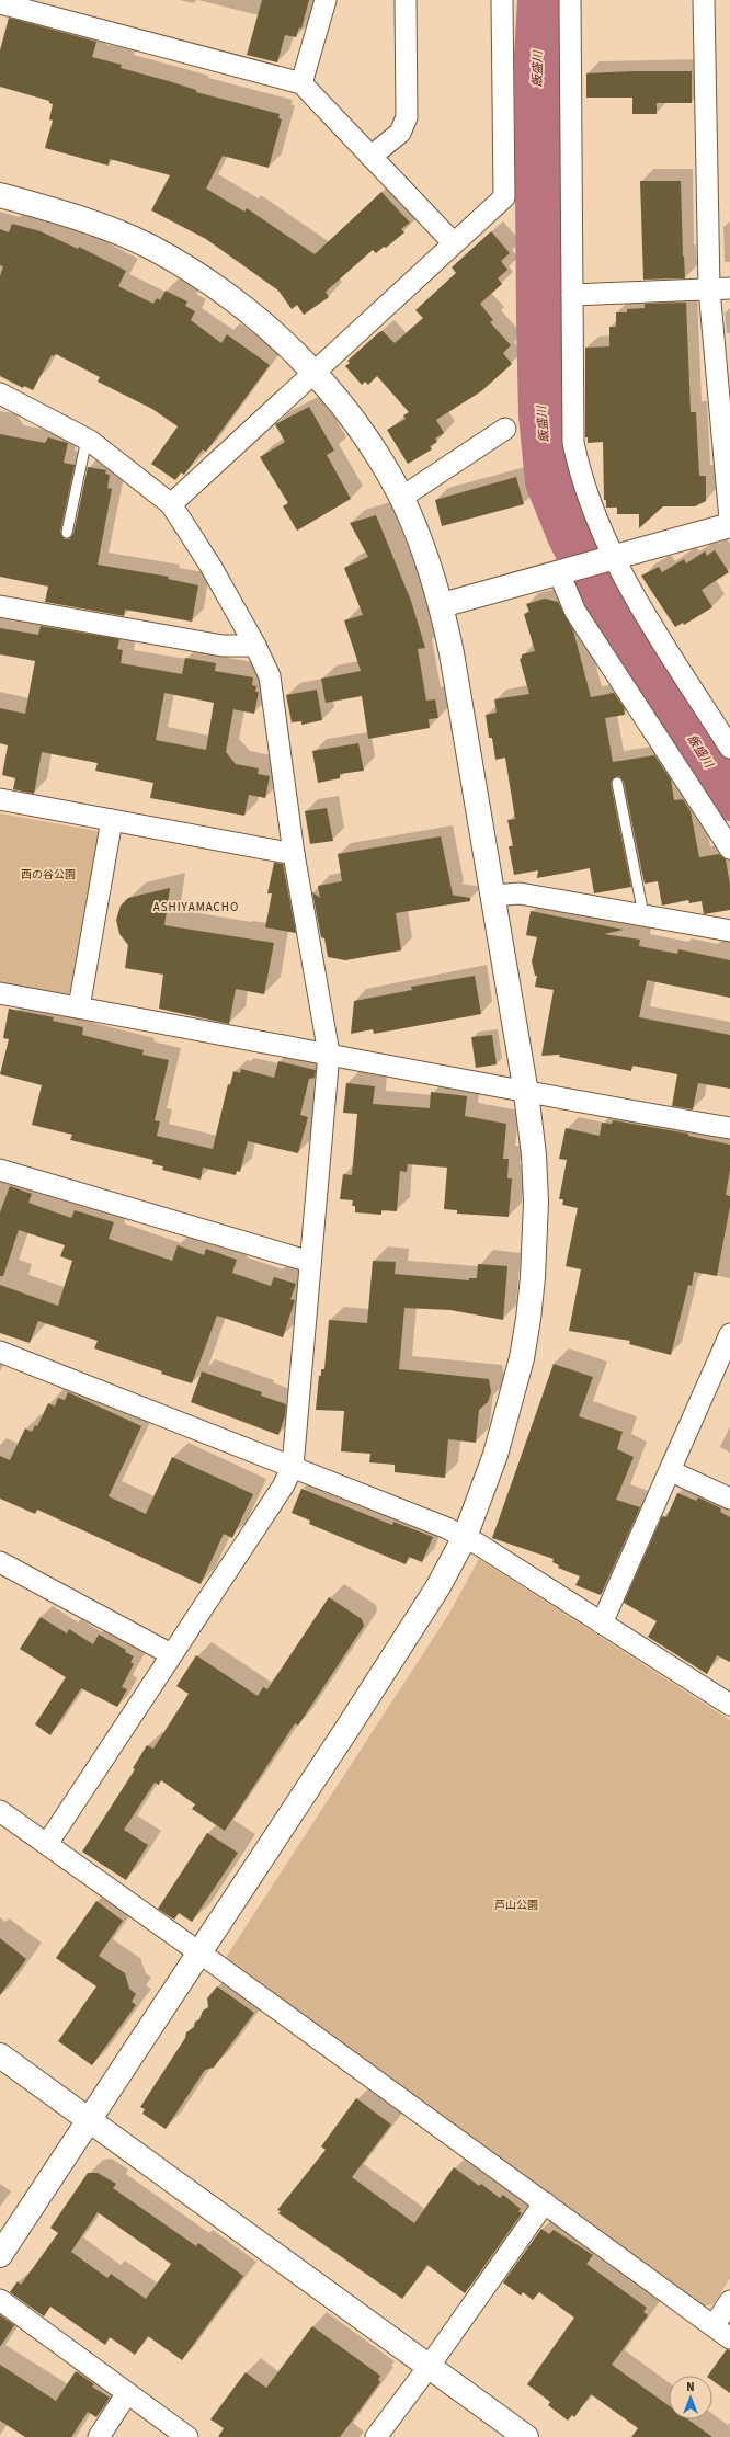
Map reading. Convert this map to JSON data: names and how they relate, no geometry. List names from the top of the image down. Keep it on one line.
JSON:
{"districts":["ASHIYAMACHO"],"water":["飯盛川"],"parks":["西の谷公園","芦山公園"],"north":"top"}
